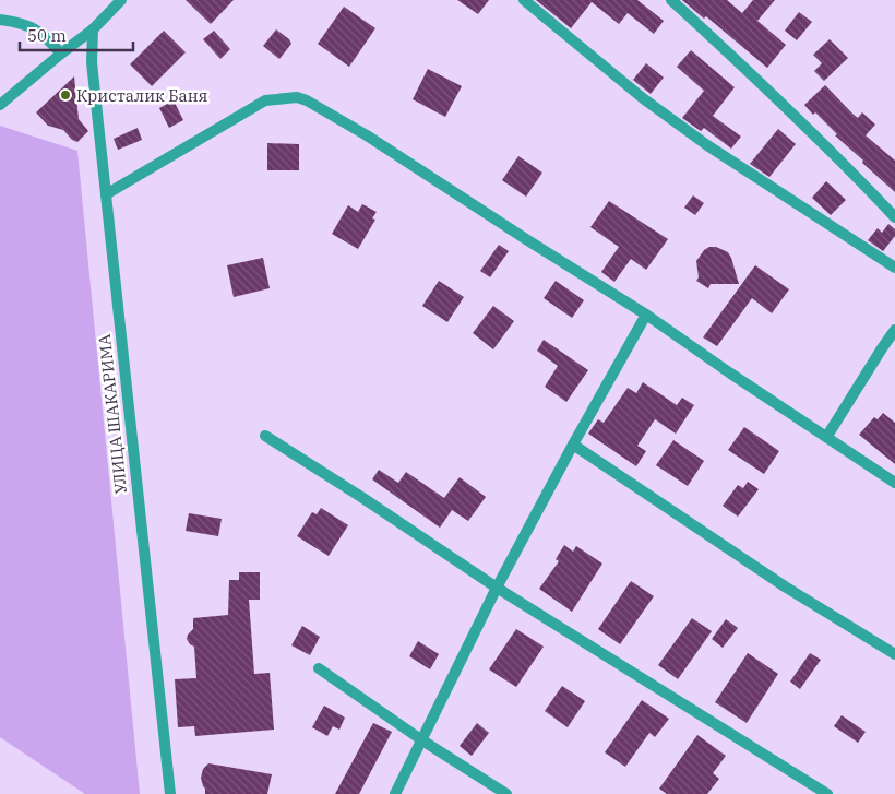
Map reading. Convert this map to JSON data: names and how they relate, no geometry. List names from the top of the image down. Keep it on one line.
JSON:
{"streets":{"street":["УЛИЦА ШАКАРИМА"]},"places":["Кристалик Баня"],"scale_bar":"50 m"}
